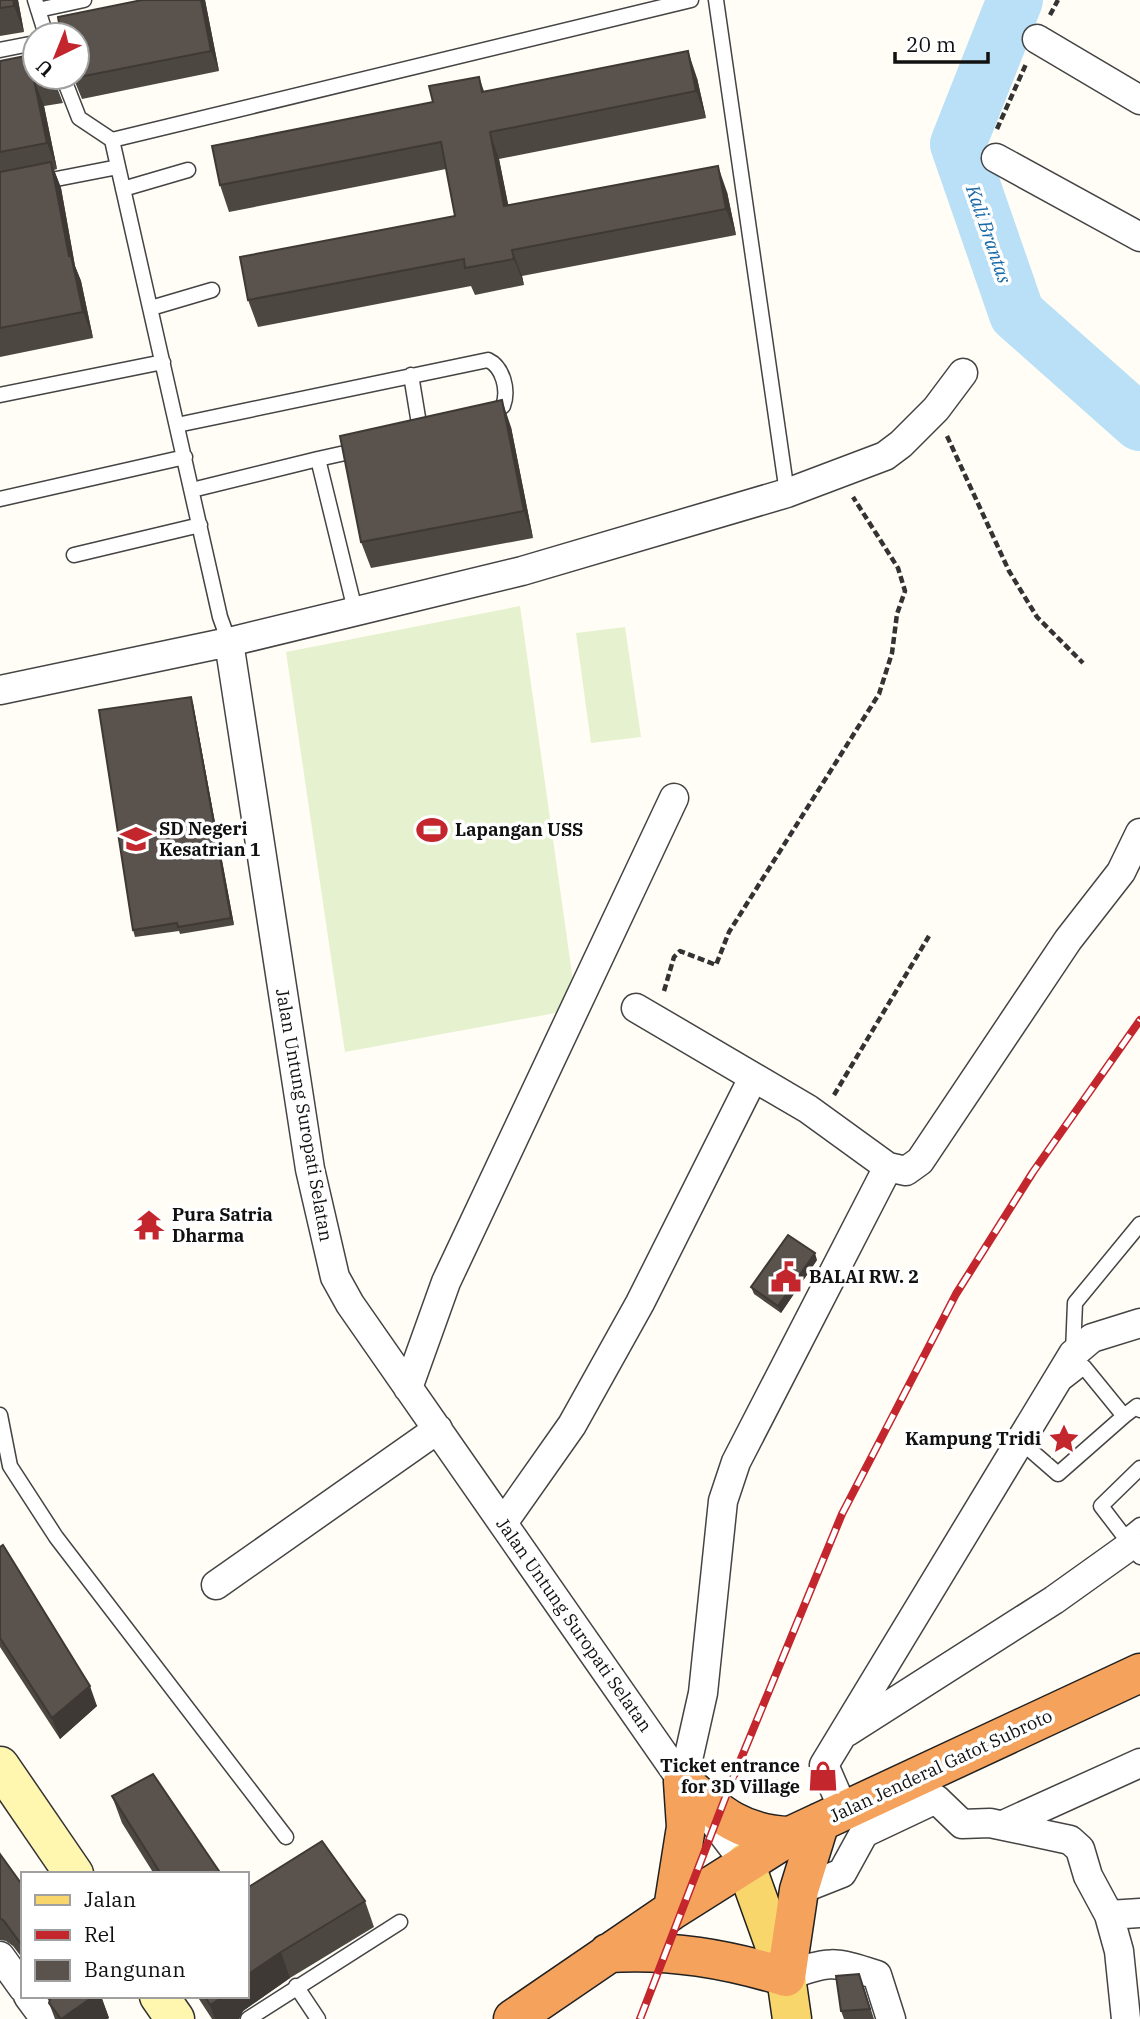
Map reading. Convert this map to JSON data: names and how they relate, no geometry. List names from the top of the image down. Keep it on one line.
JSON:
{"streets":{"highway":["Jalan Jenderal Gatot Subroto"],"street":["Jalan Untung Suropati Selatan"]},"crossings":[["Jalan Untung Suropati Selatan","Jalan Jenderal Gatot Subroto"]],"water":["Kali Brantas"],"places":{"sports":["Lapangan USS"],"school or university":["SD Negeri Kesatrian 1"],"temple":["Pura Satria Dharma"],"public building":["BALAI RW. 2"],"place":["Kampung Tridi"],"shop":["Ticket entrance for 3D Village"]},"legend":["Jalan","Rel","Bangunan"],"scale_bar":"20 m","north":"bottom left"}
